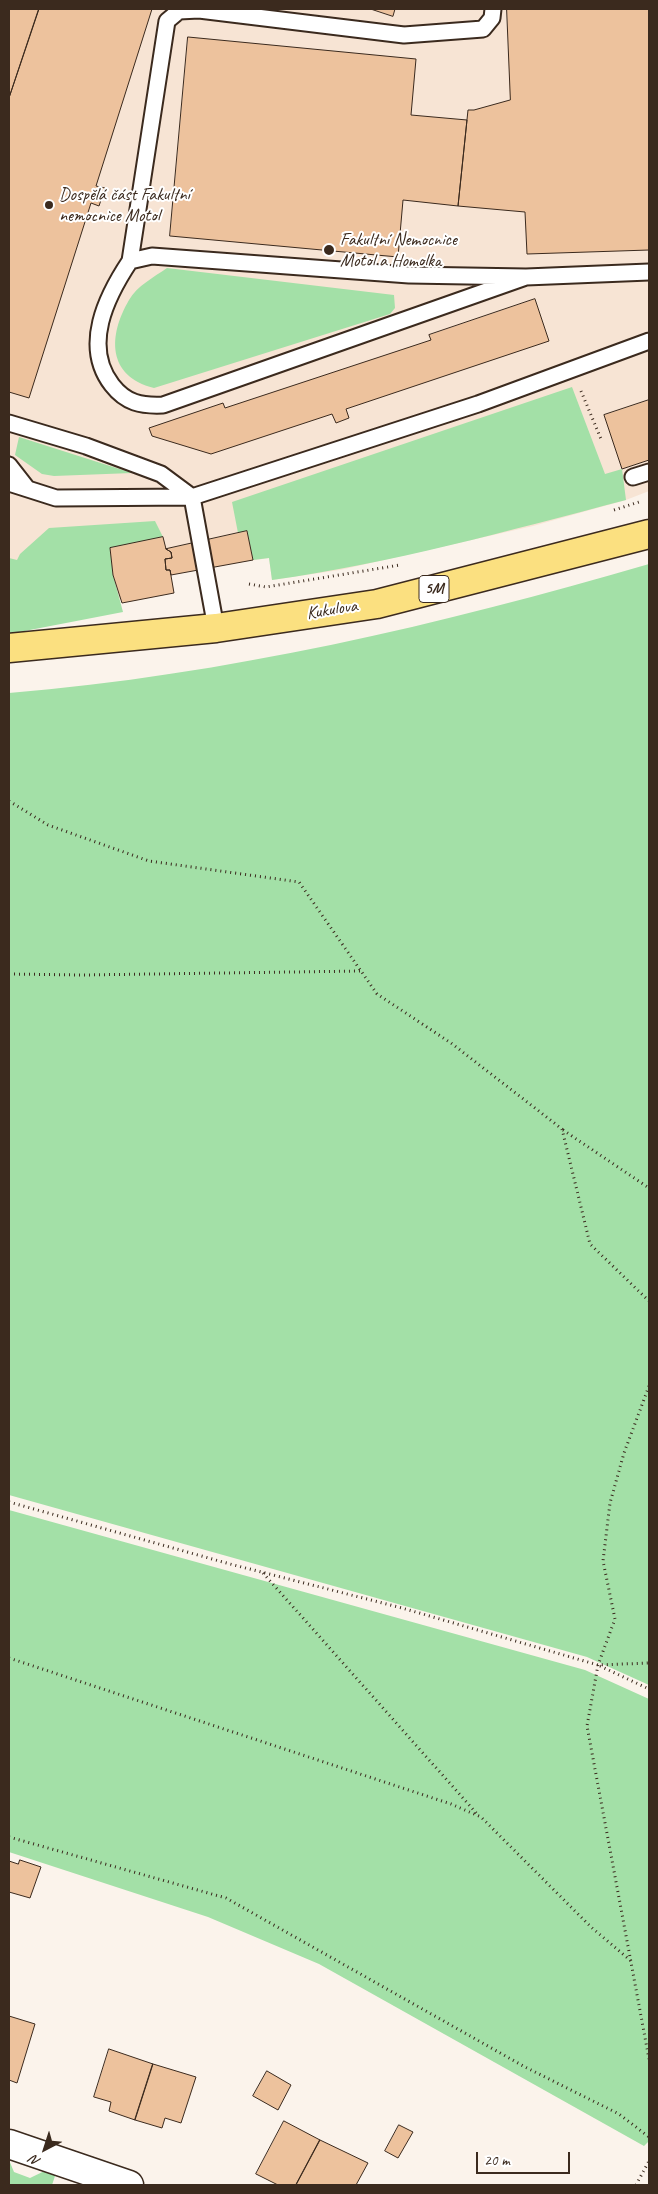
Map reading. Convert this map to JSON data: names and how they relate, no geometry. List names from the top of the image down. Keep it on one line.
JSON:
{"streets":{"main road":["5M","Kukulova"]},"places":["Dospělá část Fakultní nemocnice Motol","Fakultní Nemocnice Motol a Homolka"],"scale_bar":"20 m","north":"bottom left"}
